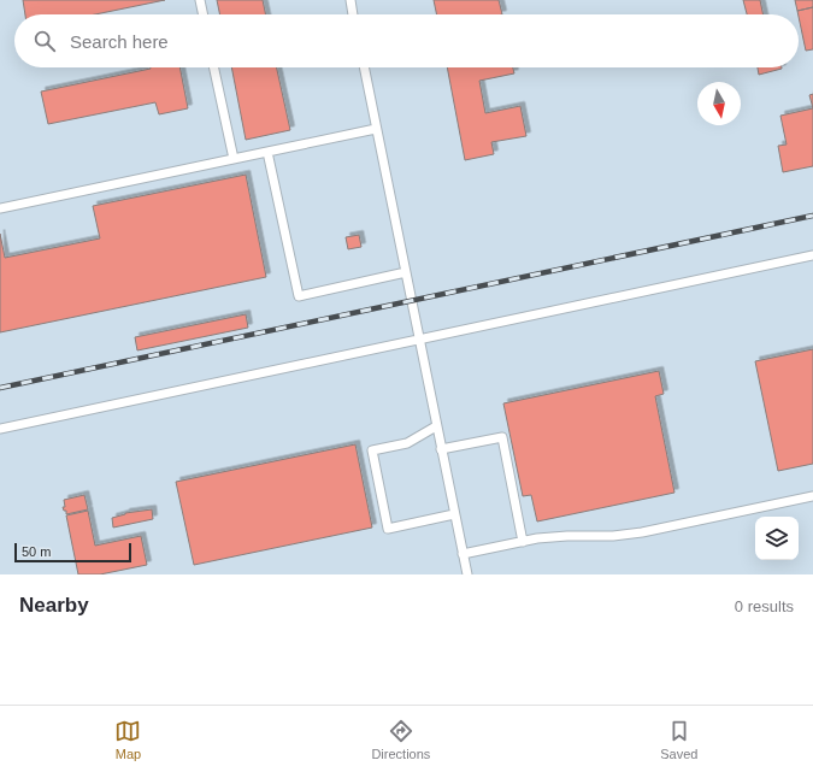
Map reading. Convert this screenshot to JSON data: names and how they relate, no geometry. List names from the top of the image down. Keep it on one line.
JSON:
{"scale_bar":"50 m","north":"bottom","page":{"search":"Search here","scale":"50 m","heading":["Nearby","0 results"],"nav":["Map","Directions","Saved"]}}
